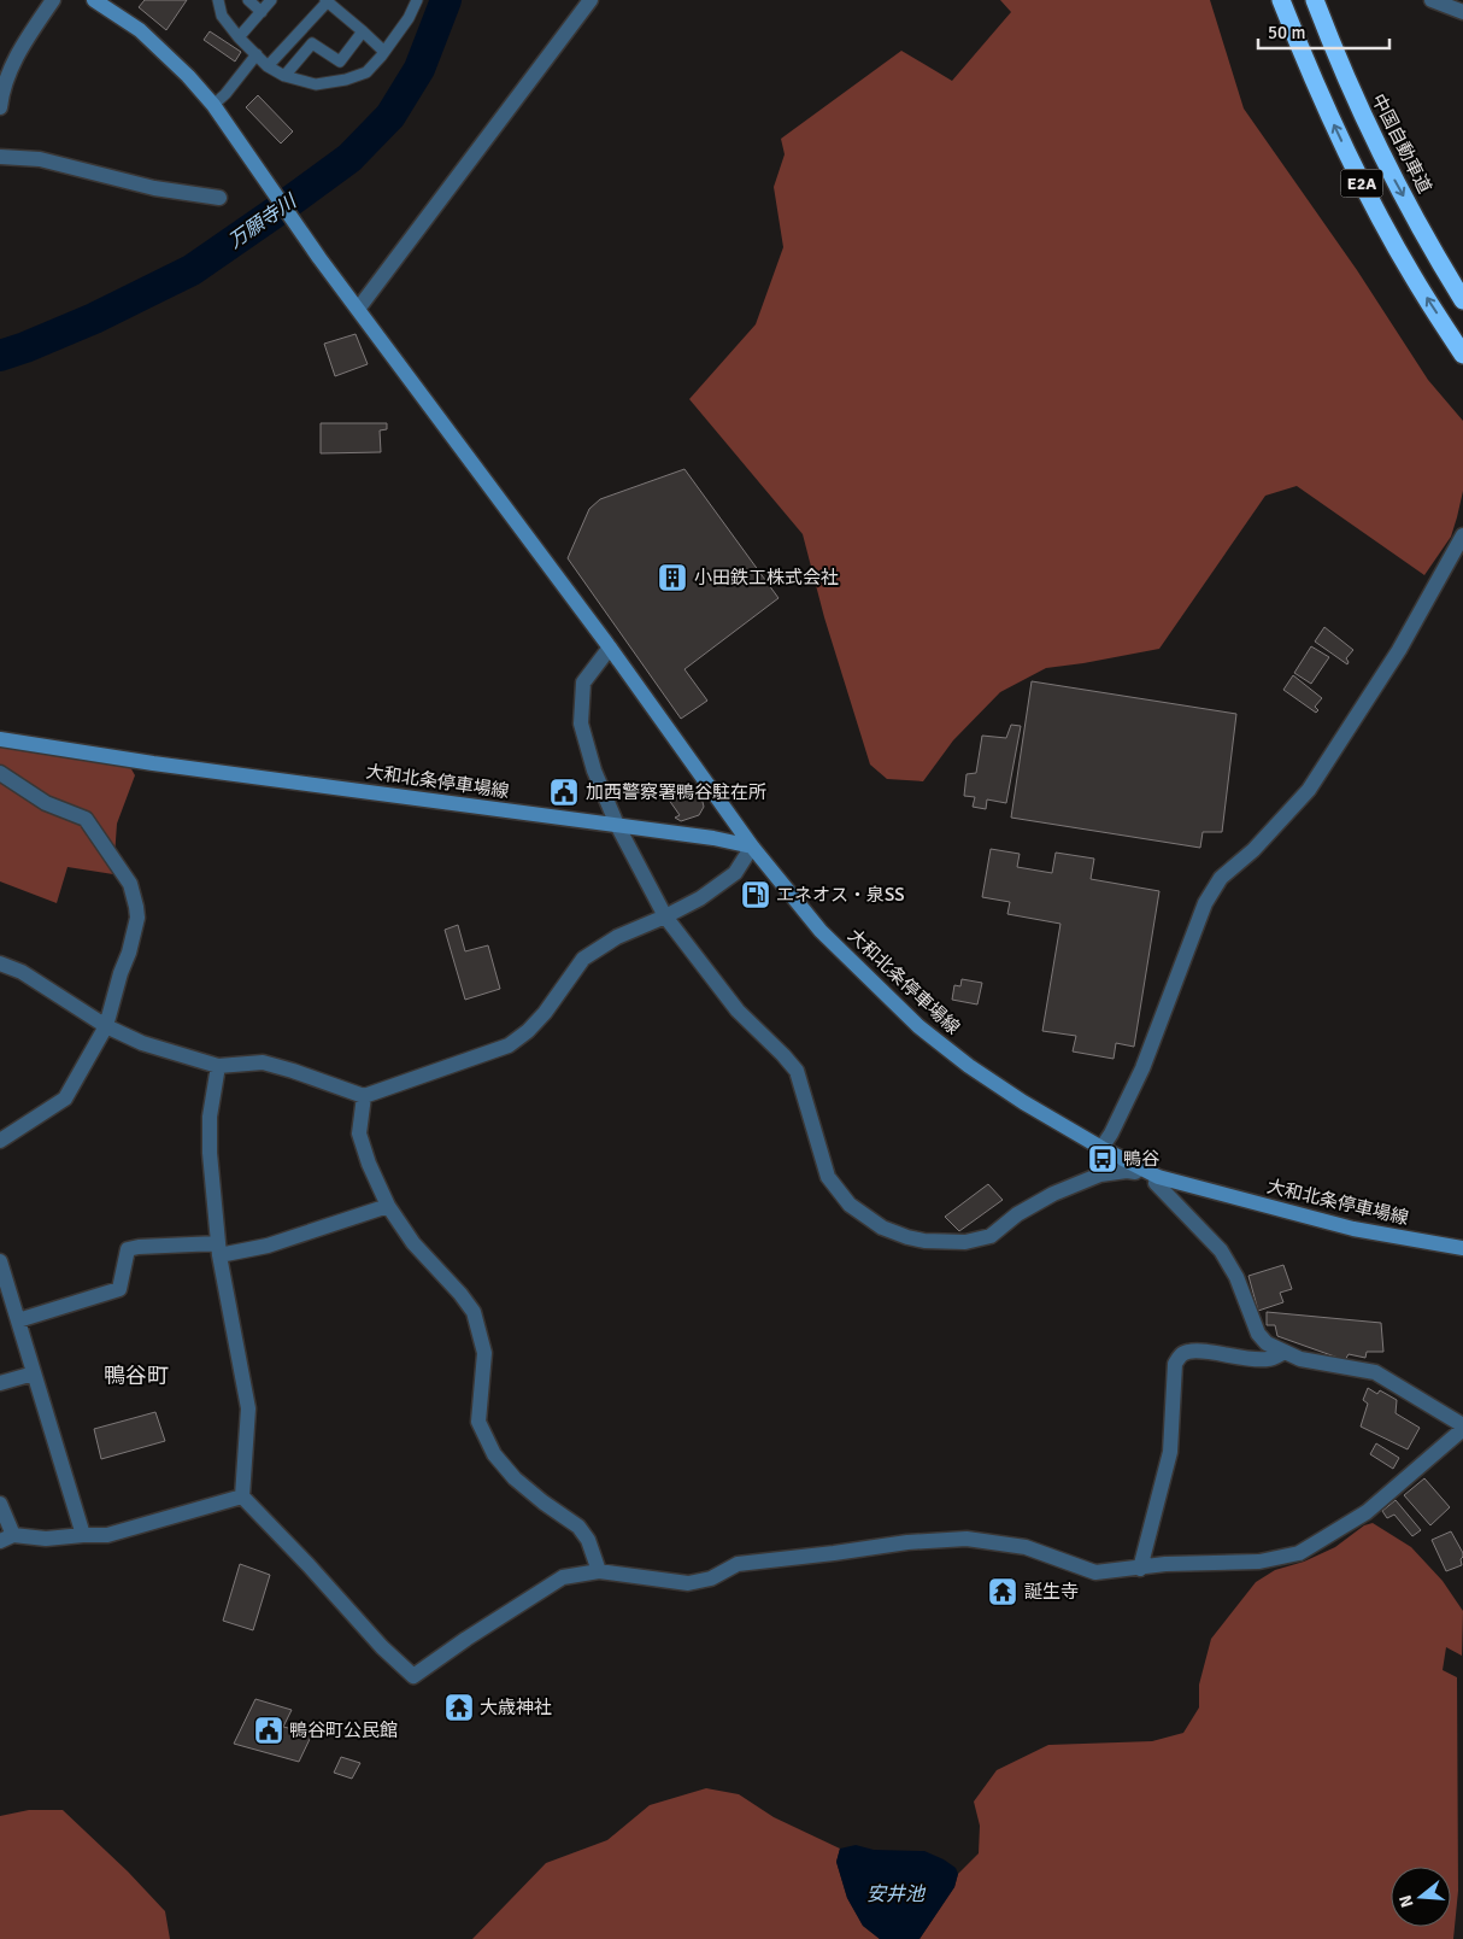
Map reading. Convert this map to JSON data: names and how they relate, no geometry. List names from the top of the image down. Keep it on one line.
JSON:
{"streets":{"highway":["中国自動車道","E2A"],"main road":["大和北条停車場線"]},"districts":["鴨谷町"],"water":["万願寺川","安井池"],"places":{"building":["小田鉄工株式会社"],"public building":["加西警察署鴨谷駐在所","鴨谷町公民館"],"fuel station":["エネオス・泉SS"],"bus stop":["鴨谷"],"temple":["誕生寺","大歳神社"]},"scale_bar":"50 m","north":"left"}
